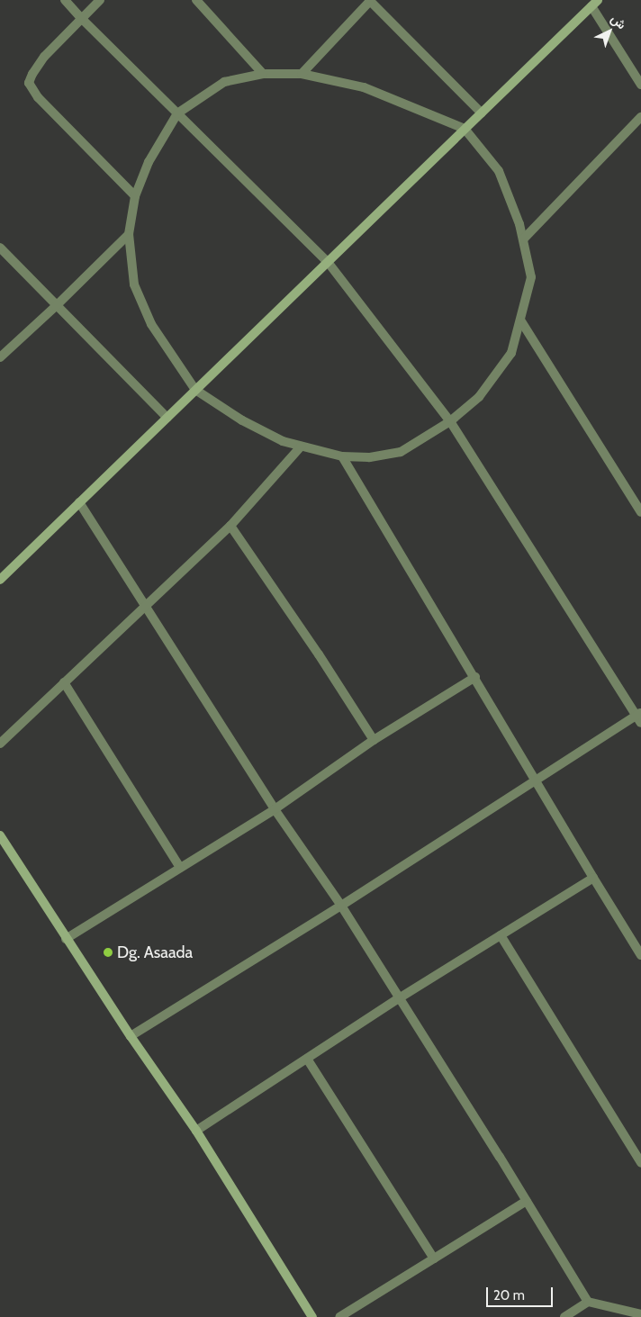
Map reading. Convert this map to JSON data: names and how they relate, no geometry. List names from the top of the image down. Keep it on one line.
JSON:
{"places":["Dg. Asaada"],"scale_bar":"20 m","north":"top right"}
